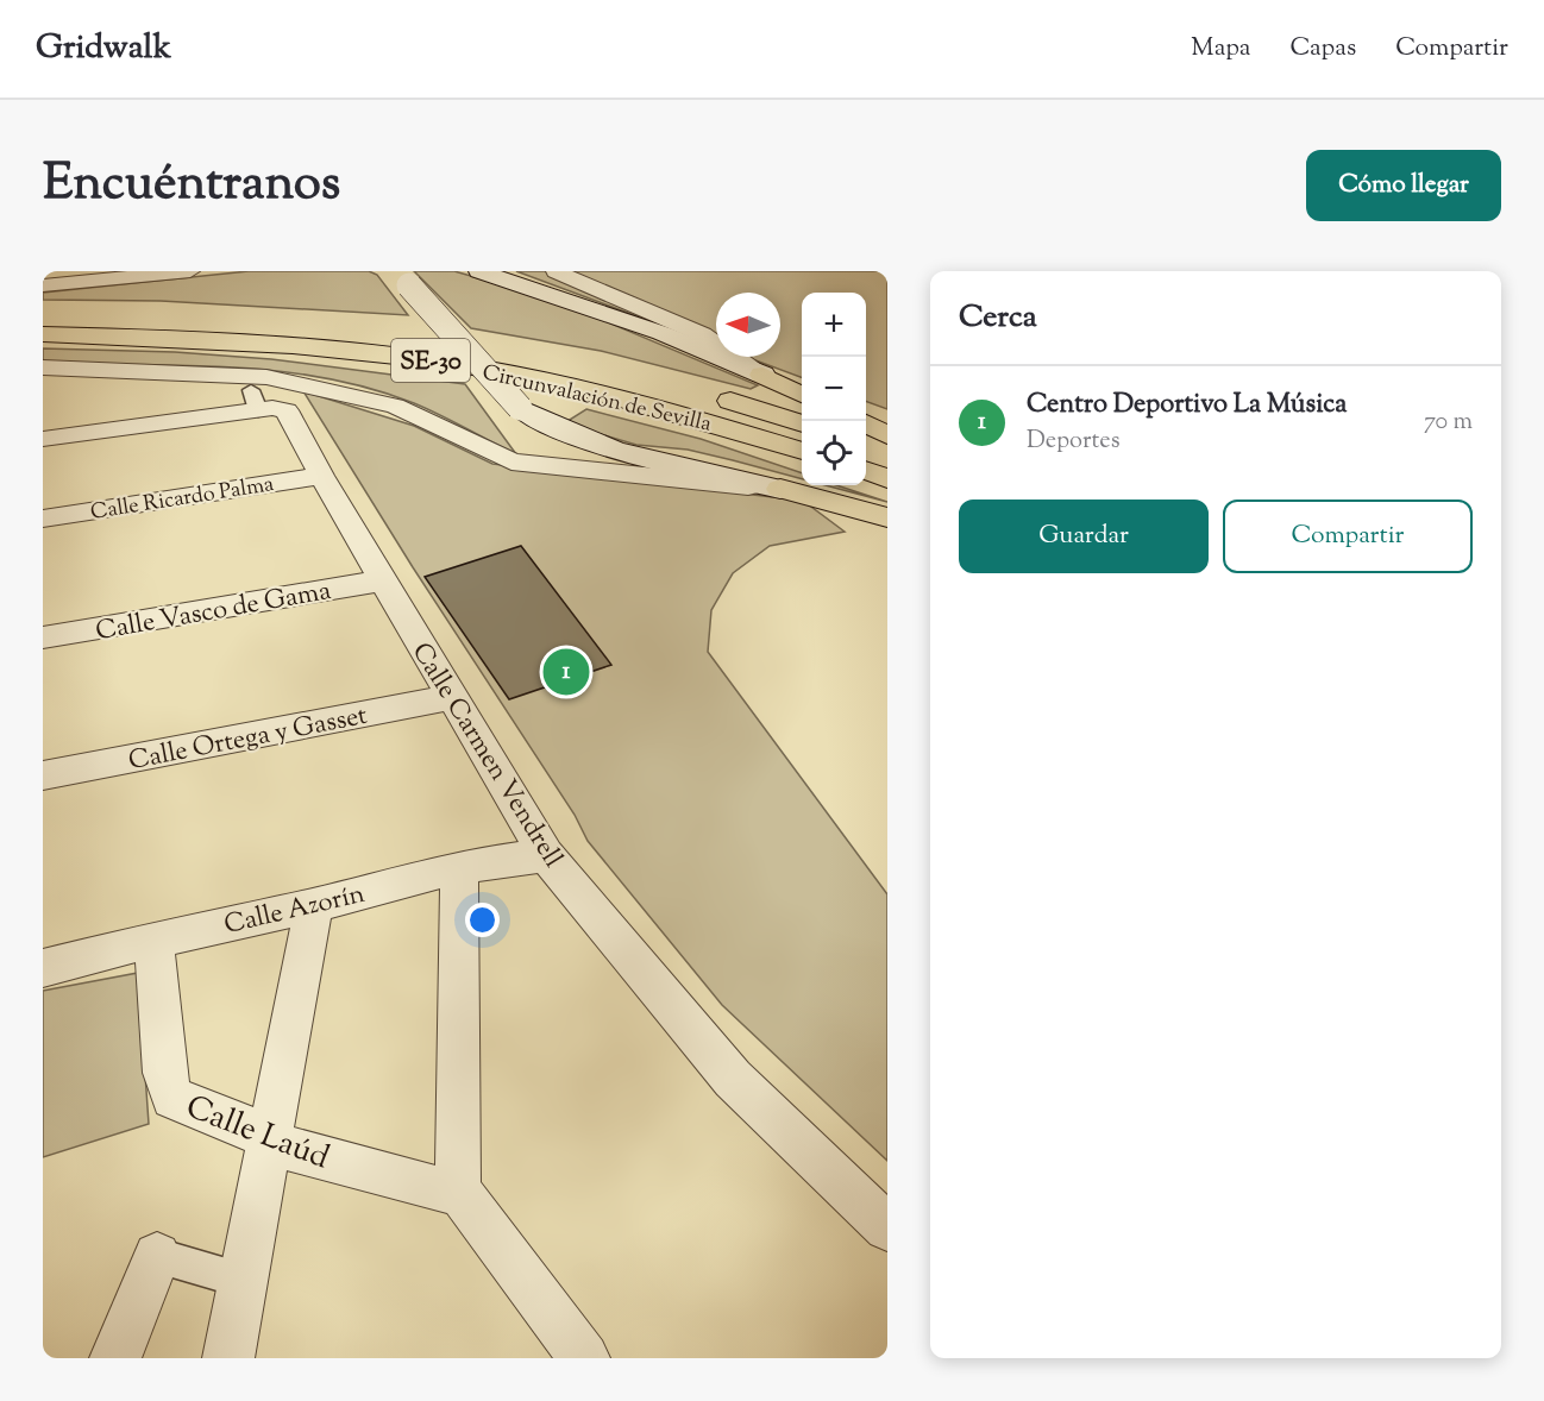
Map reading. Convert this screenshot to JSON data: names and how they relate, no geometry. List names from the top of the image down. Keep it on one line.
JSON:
{"streets":{"highway":["SE-30","Circunvalación de Sevilla"],"street":["Calle Ricardo Palma","Calle Vasco de Gama","Calle Ortega y Gasset","Calle Carmen Vendrell","Calle Azorín","Calle Laúd"]},"crossings":[["Calle Ricardo Palma","Calle Carmen Vendrell"],["Calle Vasco de Gama","Calle Carmen Vendrell"],["Calle Ortega y Gasset","Calle Carmen Vendrell"],["Calle Carmen Vendrell","Calle Azorín"],["Calle Azorín","Calle Laúd"]],"north":"left","page":{"header":"Gridwalk","nav":["Mapa","Capas","Compartir"],"title":"Encuéntranos","buttons":["Cómo llegar",["Guardar","Compartir"]],"heading":"Cerca","map_buttons":["+","−"],"list":[{"mark":"1","name":"Centro Deportivo La Música","note":"Deportes","value":"70 m"}],"pins":"1"}}
